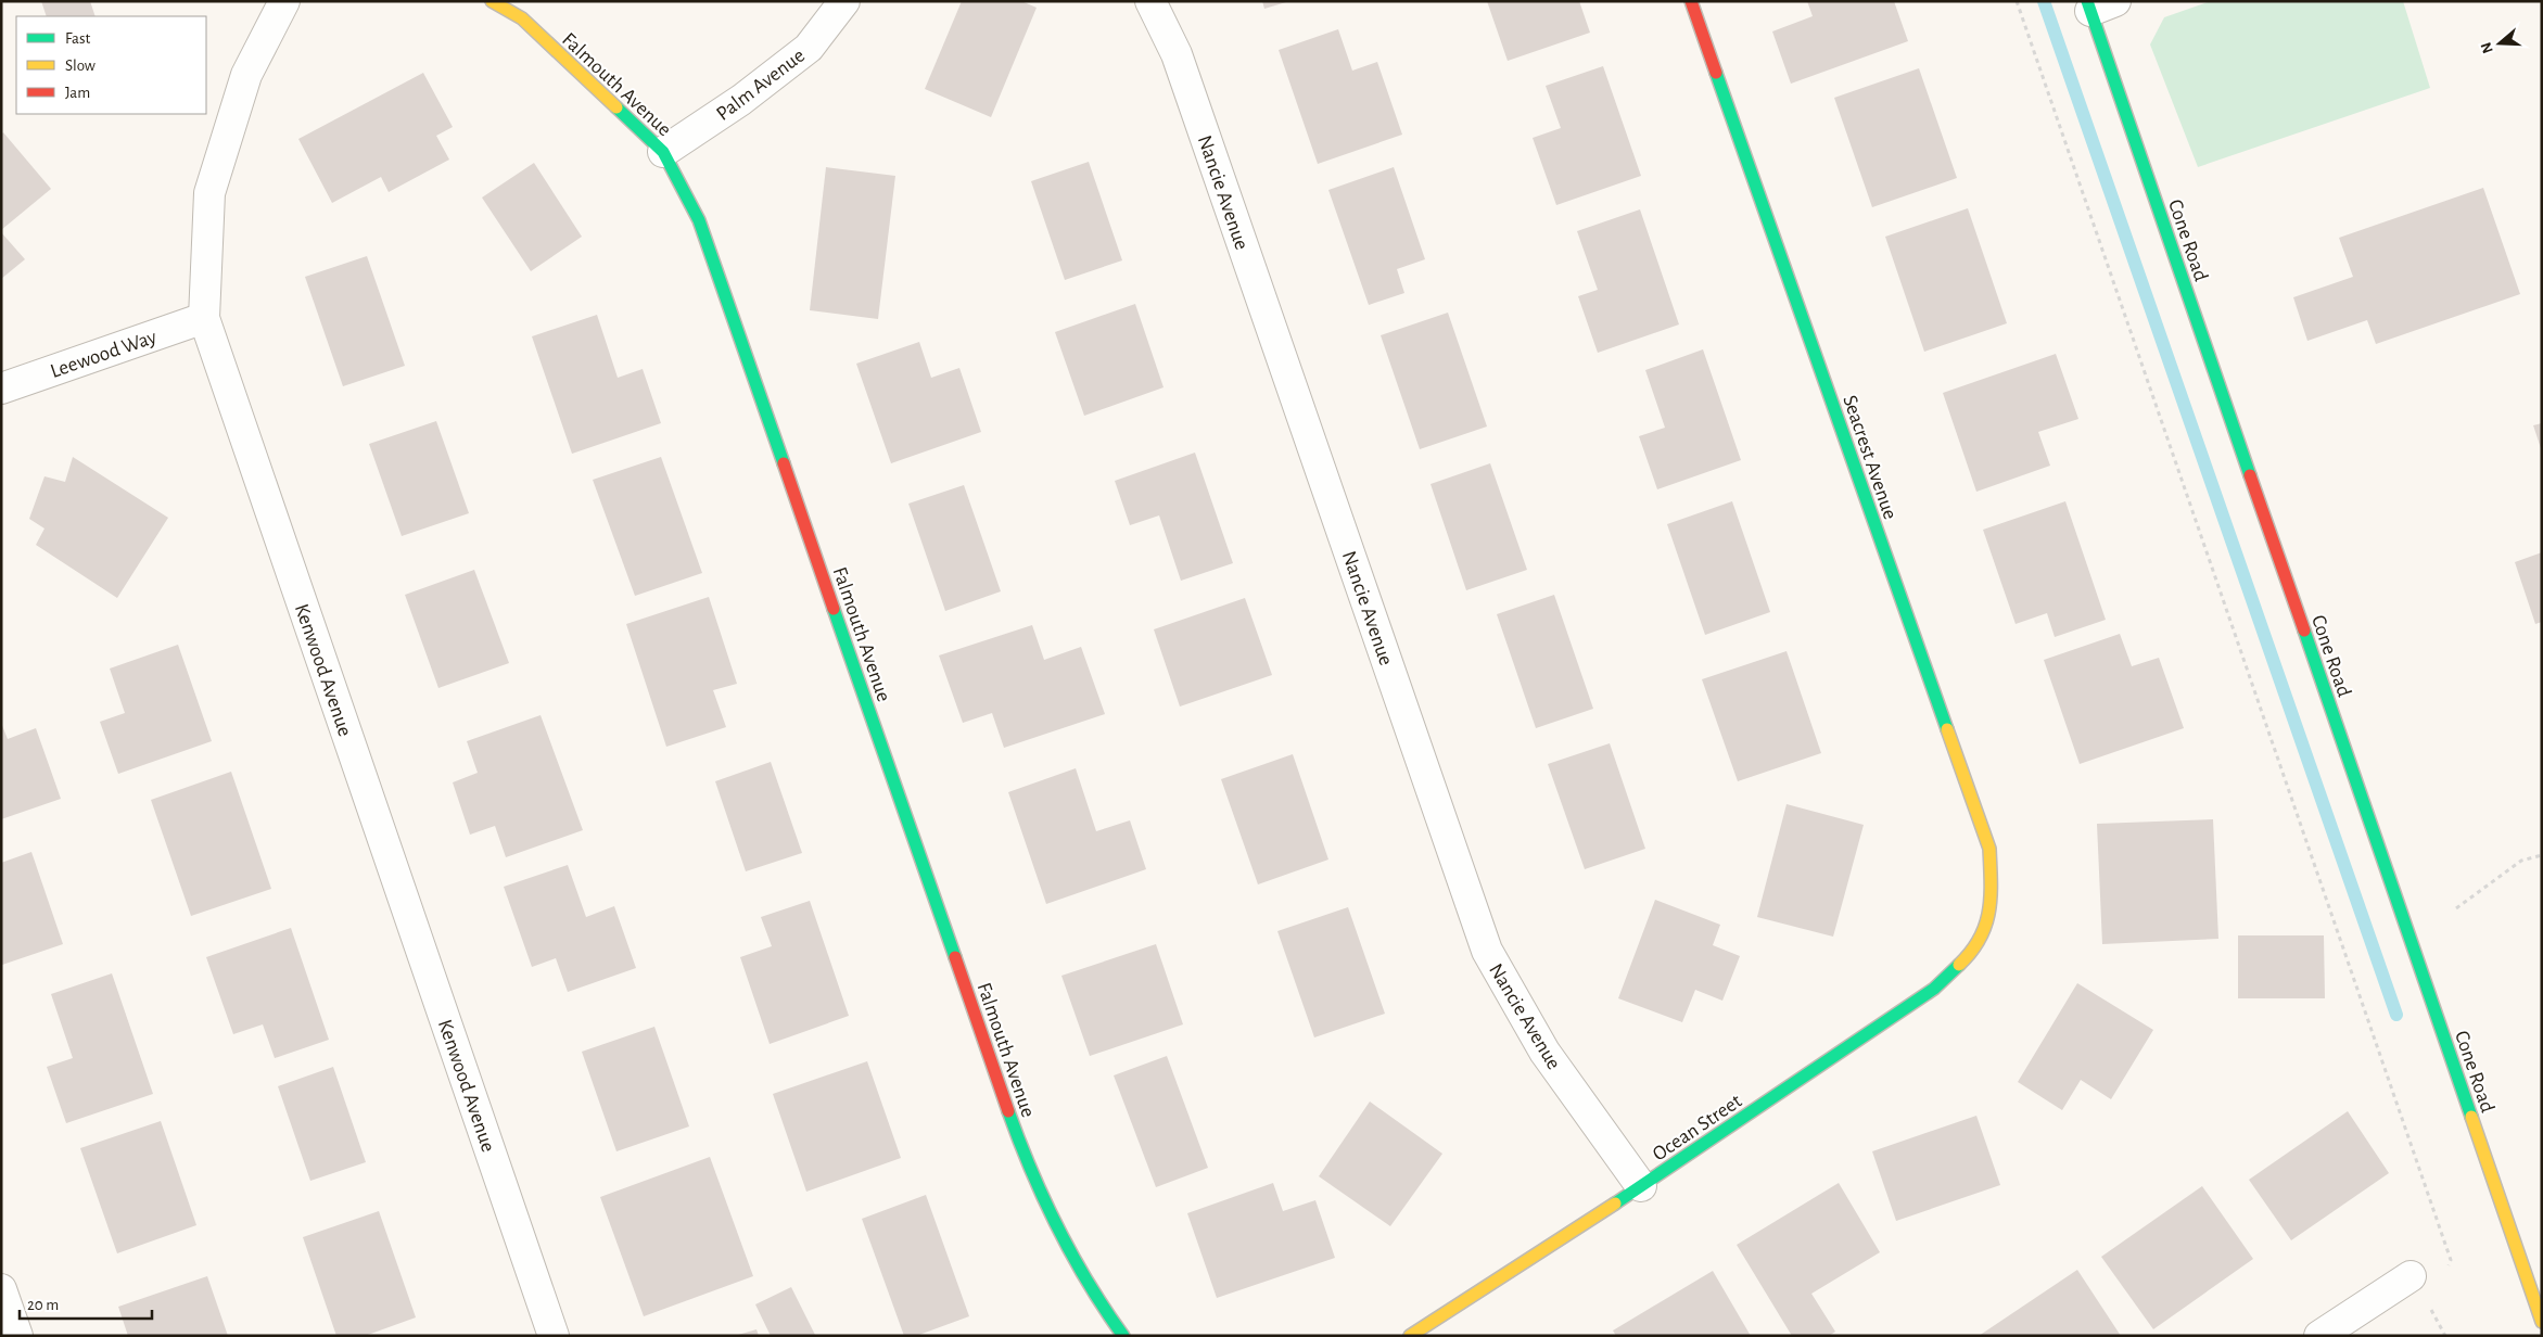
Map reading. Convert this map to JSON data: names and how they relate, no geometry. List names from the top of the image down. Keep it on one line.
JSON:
{"streets":{"street":["Falmouth Avenue","Palm Avenue","Nancie Avenue","Cone Road","Leewood Way","Seacrest Avenue","Kenwood Avenue","Ocean Street"]},"crossings":[["Falmouth Avenue","Palm Avenue"],["Nancie Avenue","Ocean Street"],["Leewood Way","Kenwood Avenue"],["Seacrest Avenue","Ocean Street"]],"legend":["Fast","Slow","Jam"],"scale_bar":"20 m","north":"left"}
